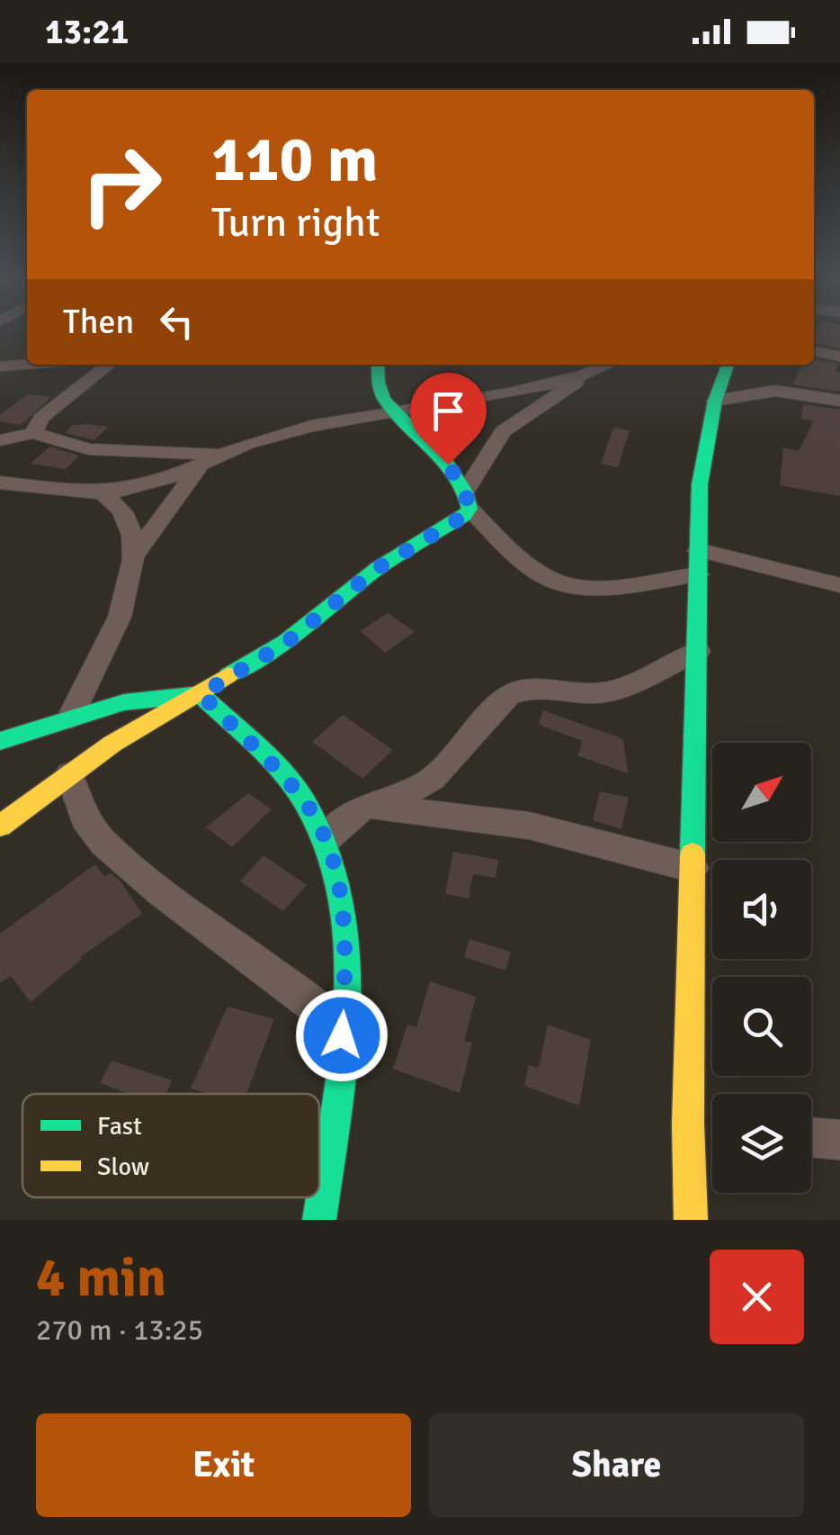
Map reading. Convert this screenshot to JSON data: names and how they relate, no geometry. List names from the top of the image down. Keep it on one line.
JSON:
{"legend":["Fast","Slow"],"north":"top right","page":{"status":"13:21","turn":["110 m","Turn right"],"then":"Then","heading":["4 min","270 m · 13:25"],"buttons":["Exit","Share"]}}
